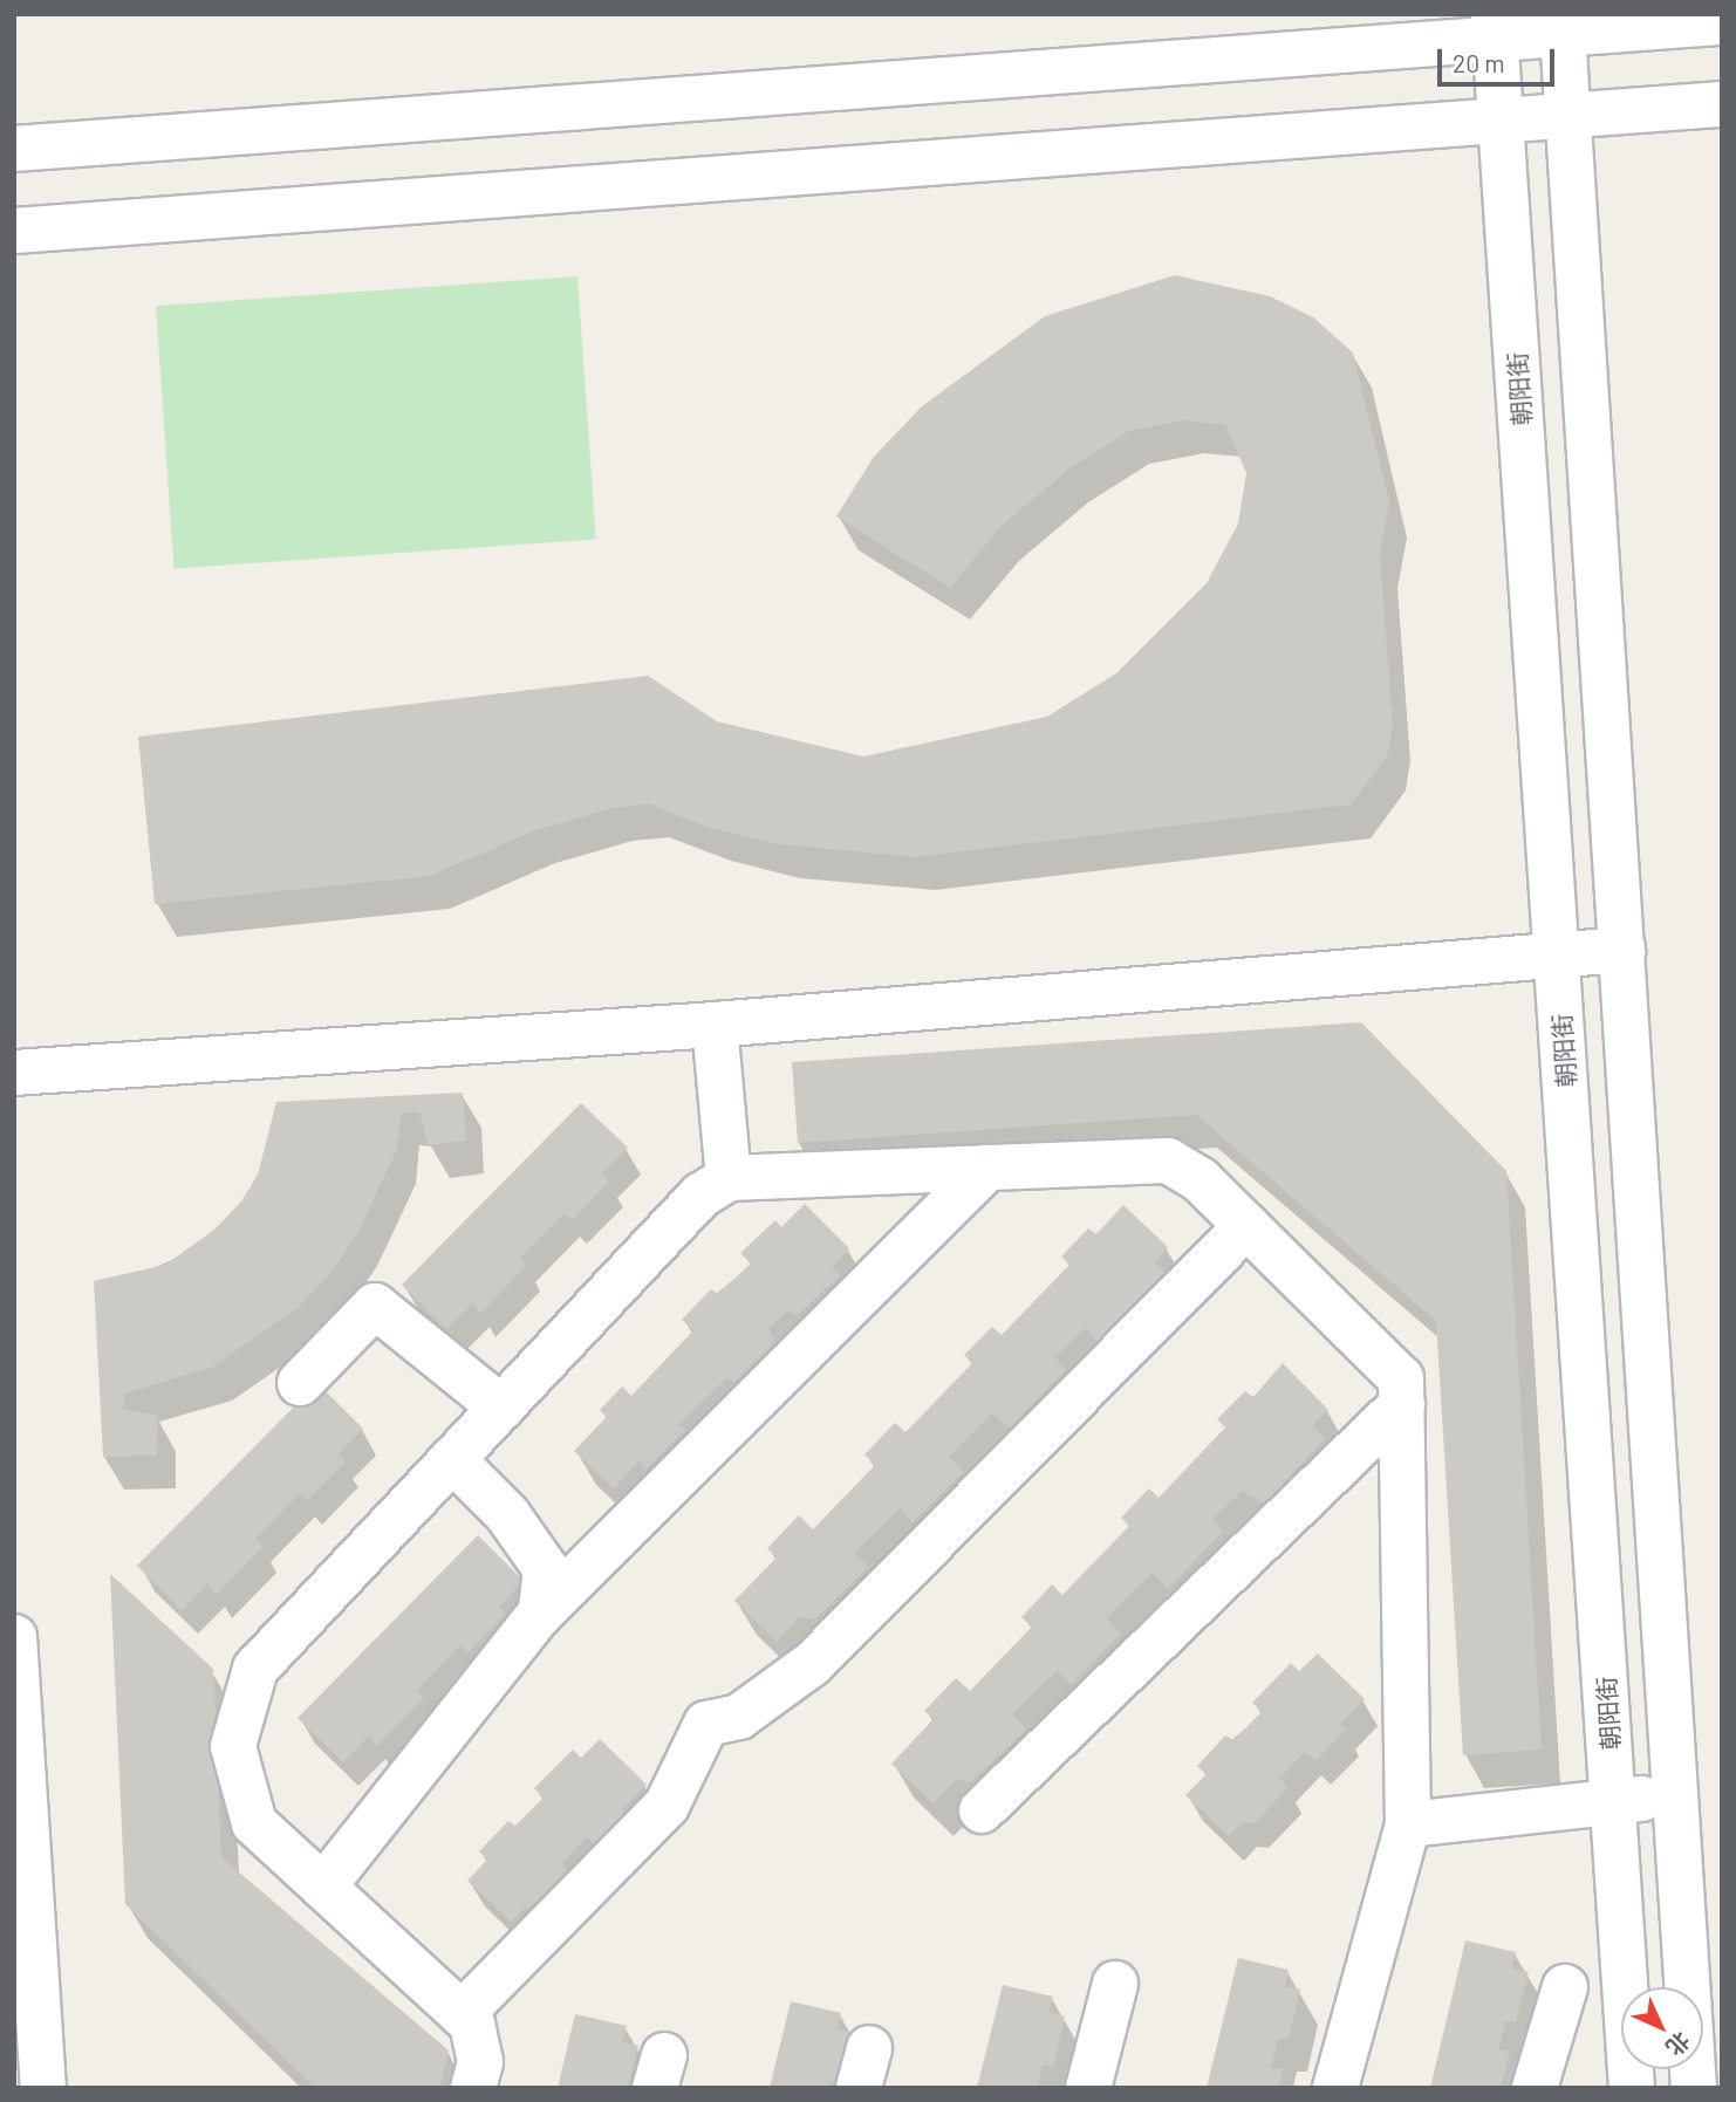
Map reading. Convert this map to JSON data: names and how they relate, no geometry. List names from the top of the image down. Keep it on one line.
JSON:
{"streets":{"street":["朝阳街"]},"scale_bar":"20 m","north":"bottom right"}
